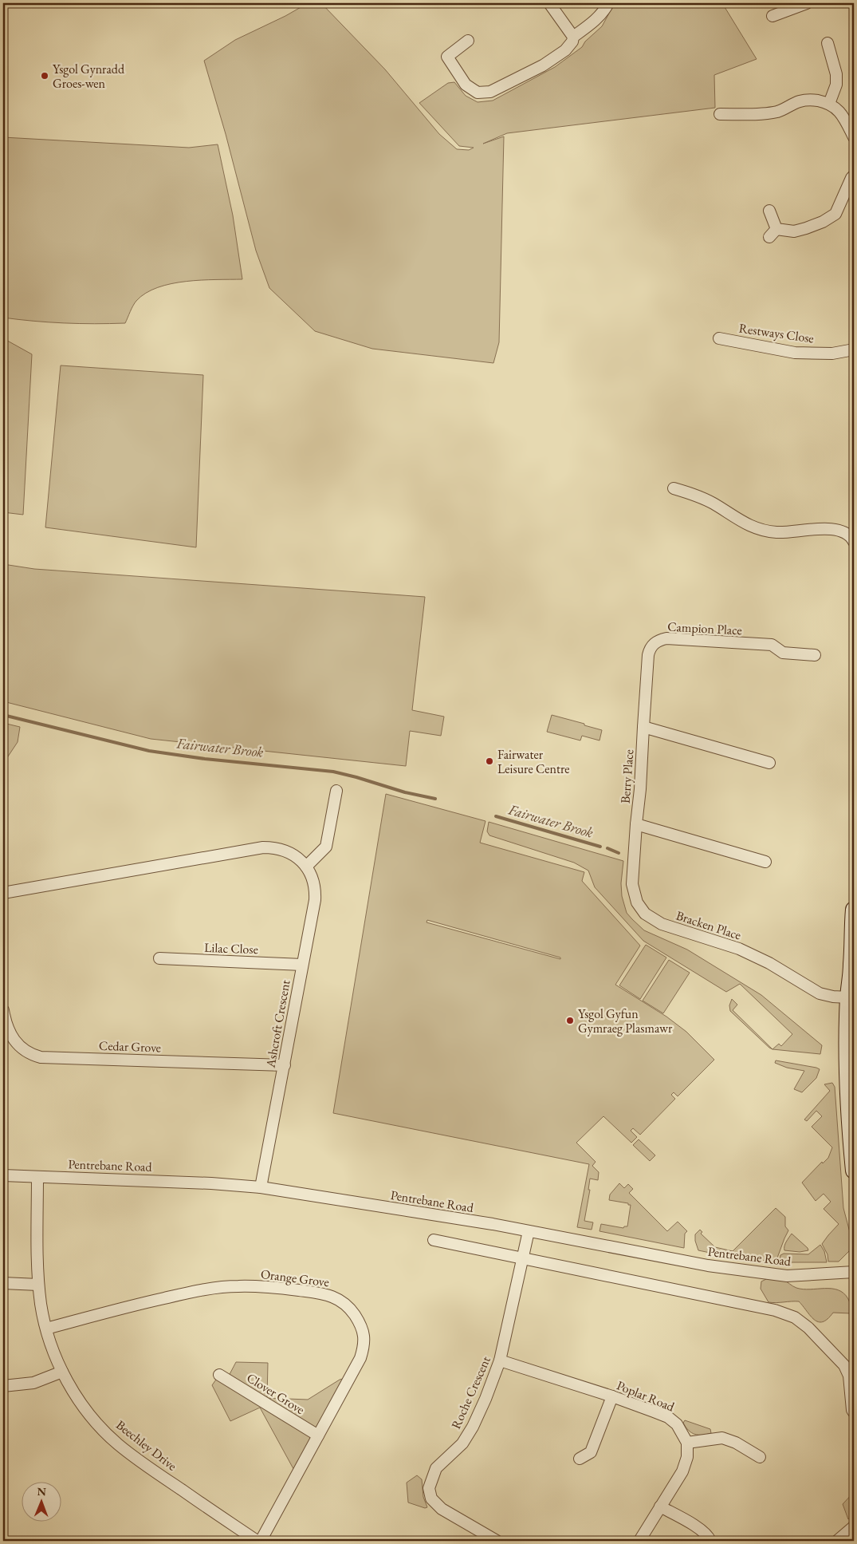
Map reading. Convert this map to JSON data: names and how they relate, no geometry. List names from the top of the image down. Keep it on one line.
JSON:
{"streets":{"street":["Restways Close","Campion Place","Berry Place","Bracken Place","Lilac Close","Ashcroft Crescent","Cedar Grove","Pentrebane Road","Orange Grove","Roche Crescent","Clover Grove","Poplar Road","Beechley Drive"]},"crossings":[["Campion Place","Berry Place"],["Berry Place","Bracken Place"],["Lilac Close","Ashcroft Crescent"],["Ashcroft Crescent","Cedar Grove"],["Ashcroft Crescent","Pentrebane Road"],["Pentrebane Road","Roche Crescent"],["Pentrebane Road","Beechley Drive"],["Orange Grove","Clover Grove"],["Orange Grove","Beechley Drive"],["Roche Crescent","Poplar Road"]],"water":["Fairwater Brook"],"places":["Ysgol Gynradd Groes-wen","Fairwater Leisure Centre","Ysgol Gyfun Gymraeg Plasmawr"],"north":"top"}
